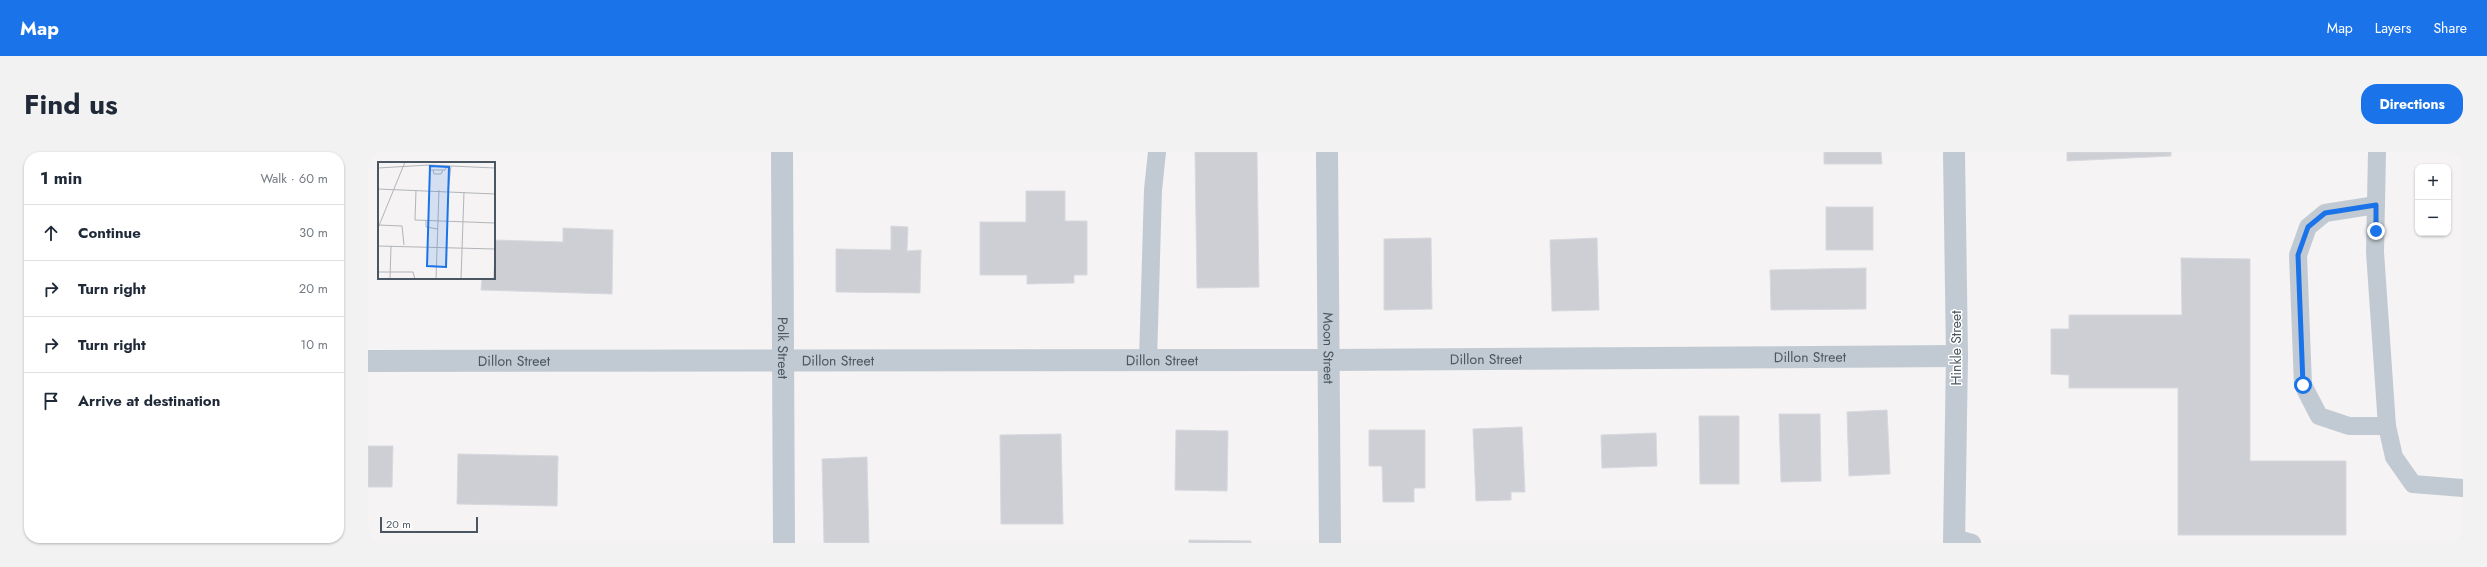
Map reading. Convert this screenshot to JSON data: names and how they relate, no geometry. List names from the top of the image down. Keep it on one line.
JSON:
{"streets":{"street":["Moon Street","Polk Street","Hinkle Street","Dillon Street"]},"crossings":[["Moon Street","Dillon Street"],["Polk Street","Dillon Street"],["Hinkle Street","Dillon Street"]],"scale_bar":"20 m","page":{"header":"Map","nav":["Map","Layers","Share"],"title":"Find us","buttons":"Directions","heading":["1 min","Walk · 60 m"],"map_buttons":["+","−"],"list":[["Continue","30 m"],["Turn right","20 m"],["Turn right","10 m"],"Arrive at destination"],"scale":"20 m"}}
